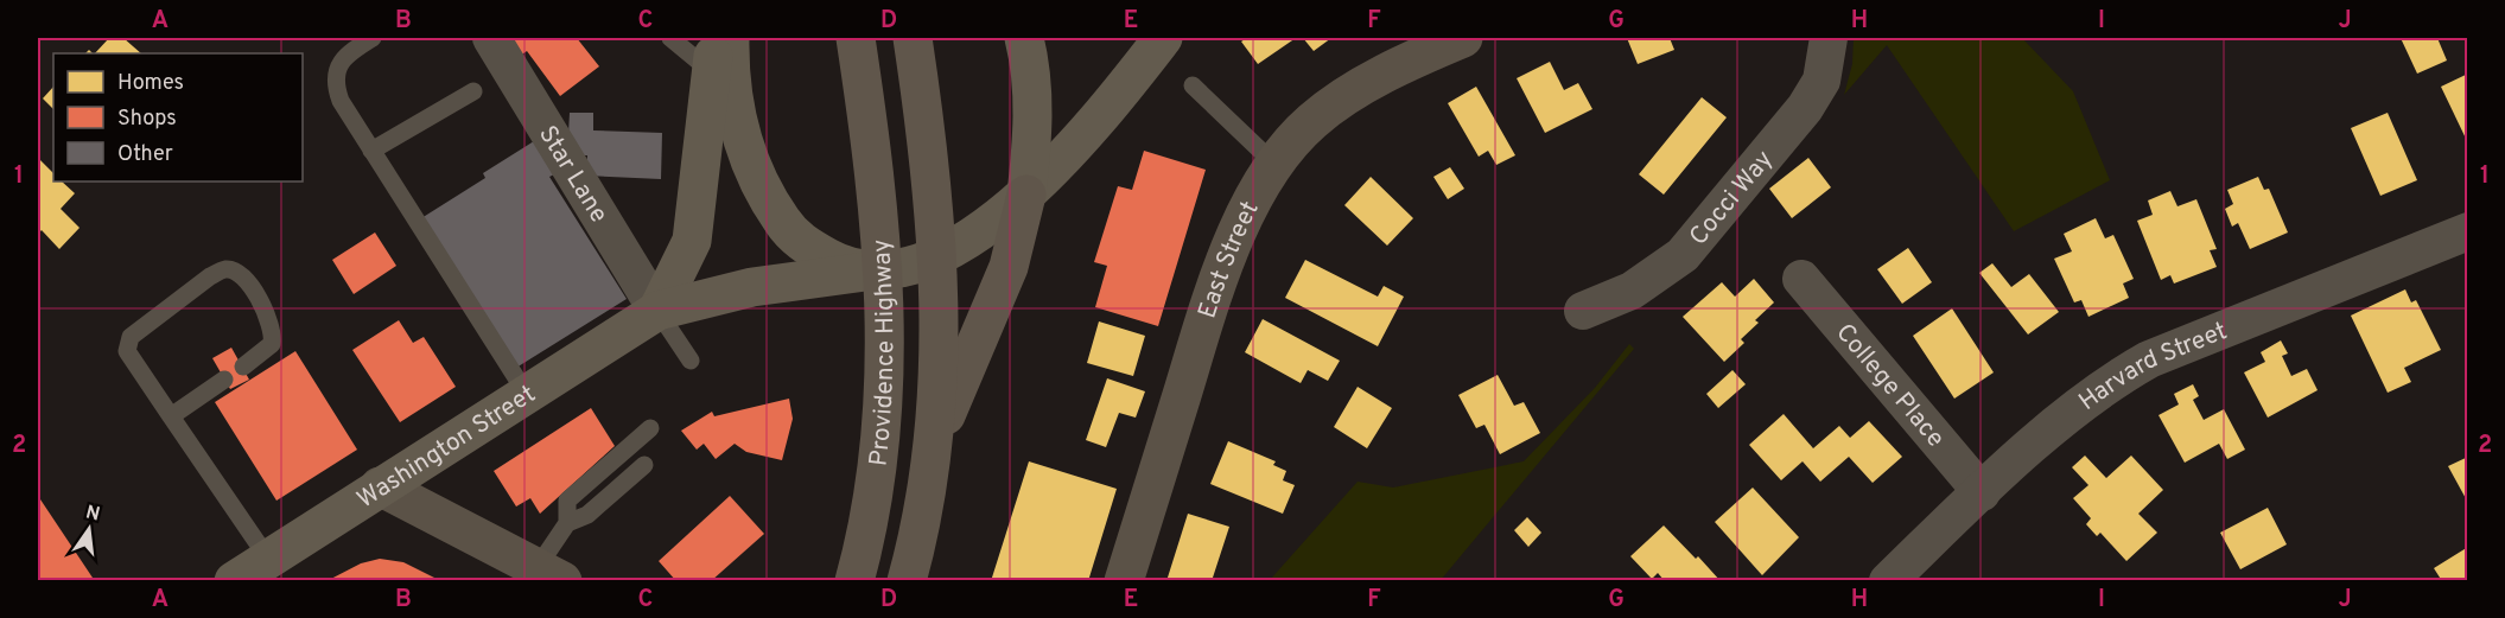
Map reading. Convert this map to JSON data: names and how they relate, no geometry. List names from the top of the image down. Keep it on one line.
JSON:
{"streets":{"highway":["Providence Highway"],"main road":["Washington Street"],"street":["Star Lane","Cocci Way","East Street","Harvard Street","College Place"]},"crossings":[["Star Lane","Washington Street"],["Providence Highway","Washington Street"],["Harvard Street","College Place"]],"legend":["Homes","Shops","Other"],"north":"top","grid":{"columns":["A","B","C","D","E","F","G","H","I","J"],"rows":["1","2"]}}
